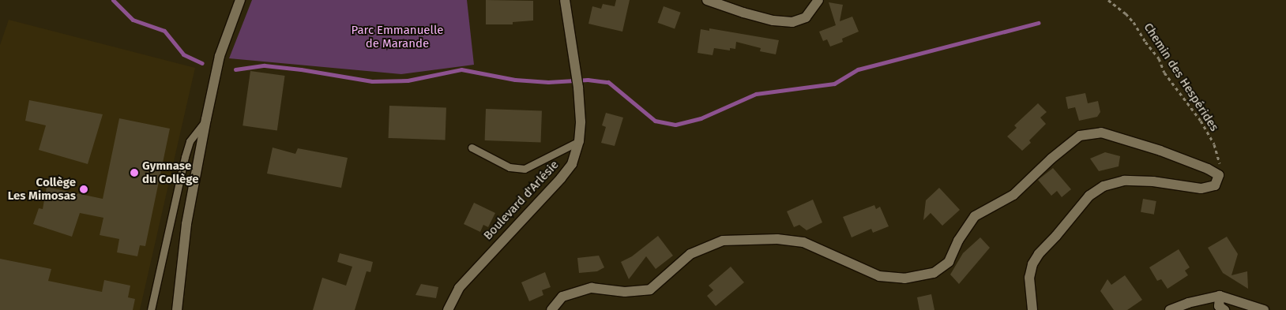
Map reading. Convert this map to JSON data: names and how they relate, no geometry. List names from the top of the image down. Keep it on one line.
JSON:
{"streets":{"street":["Boulevard d'Arlésie"],"path":["Chemin des Hespérides"]},"parks":["Parc Emmanuelle de Marande"],"places":["Gymnase du Collège","Collège Les Mimosas"]}
